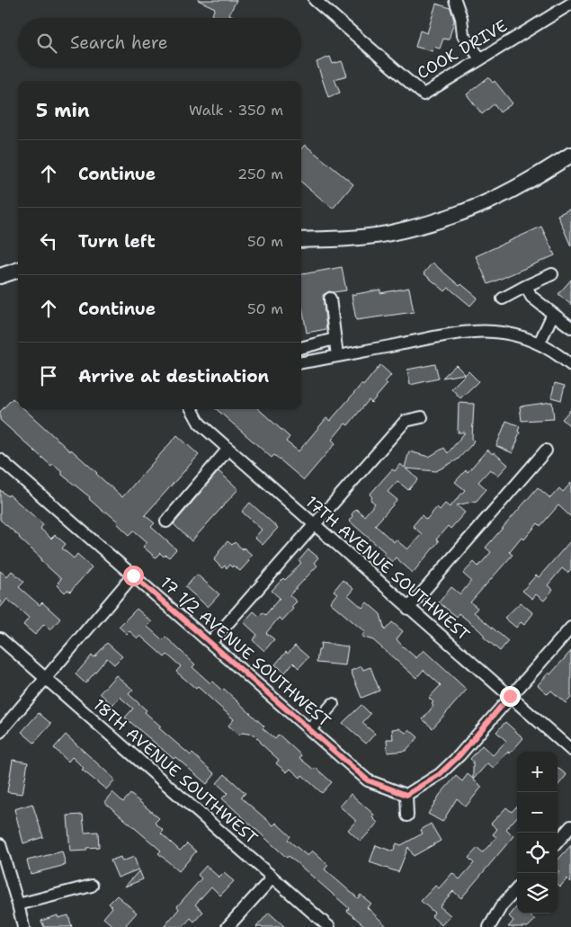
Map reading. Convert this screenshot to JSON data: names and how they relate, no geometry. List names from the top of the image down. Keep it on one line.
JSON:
{"streets":{"street":["COOK DRIVE","17TH AVENUE SOUTHWEST","17 1/2 AVENUE SOUTHWEST","18TH AVENUE SOUTHWEST"]},"page":{"search":"Search here","heading":["5 min","Walk · 350 m"],"list":[["Continue","250 m"],["Turn left","50 m"],["Continue","50 m"],"Arrive at destination"],"map_buttons":["+","−"]}}
